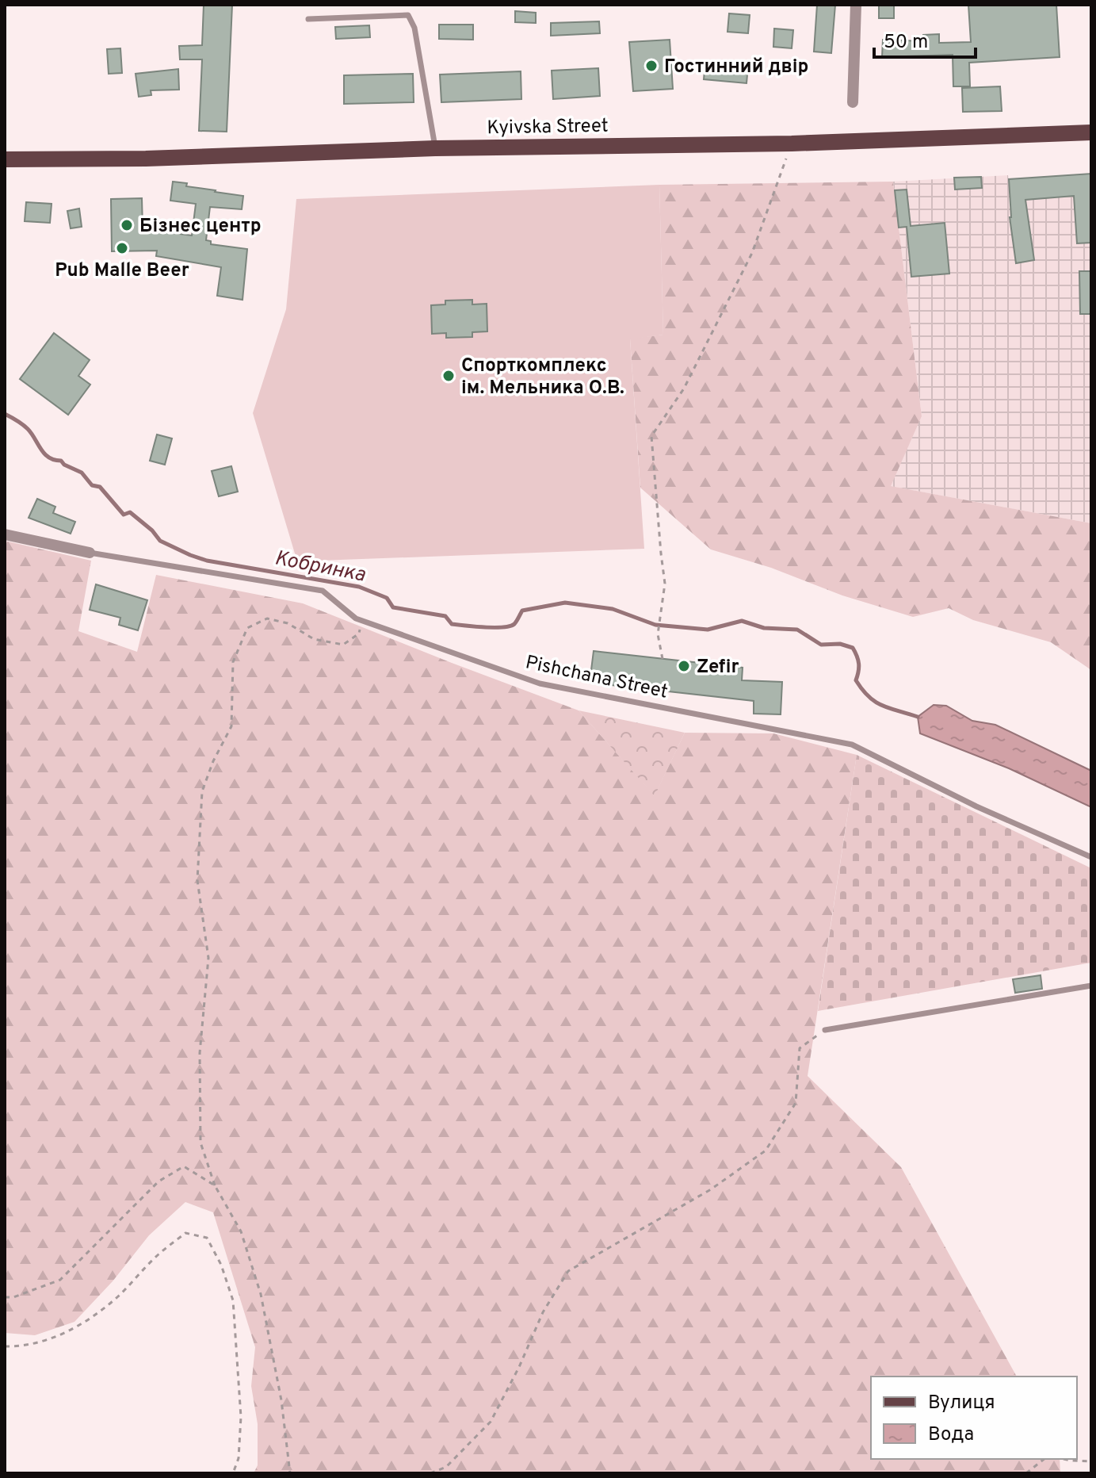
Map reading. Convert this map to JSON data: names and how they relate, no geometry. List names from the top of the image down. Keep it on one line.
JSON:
{"streets":{"main road":["Kyivska Street"],"lane":["Pishchana Street"]},"water":["Кобринка"],"places":["Гостинний двір","Бізнес центр","Pub Malle Beer","Спорткомплекс ім. Мельника О.В.","Zefir"],"legend":["Вулиця","Вода"],"scale_bar":"50 m"}
